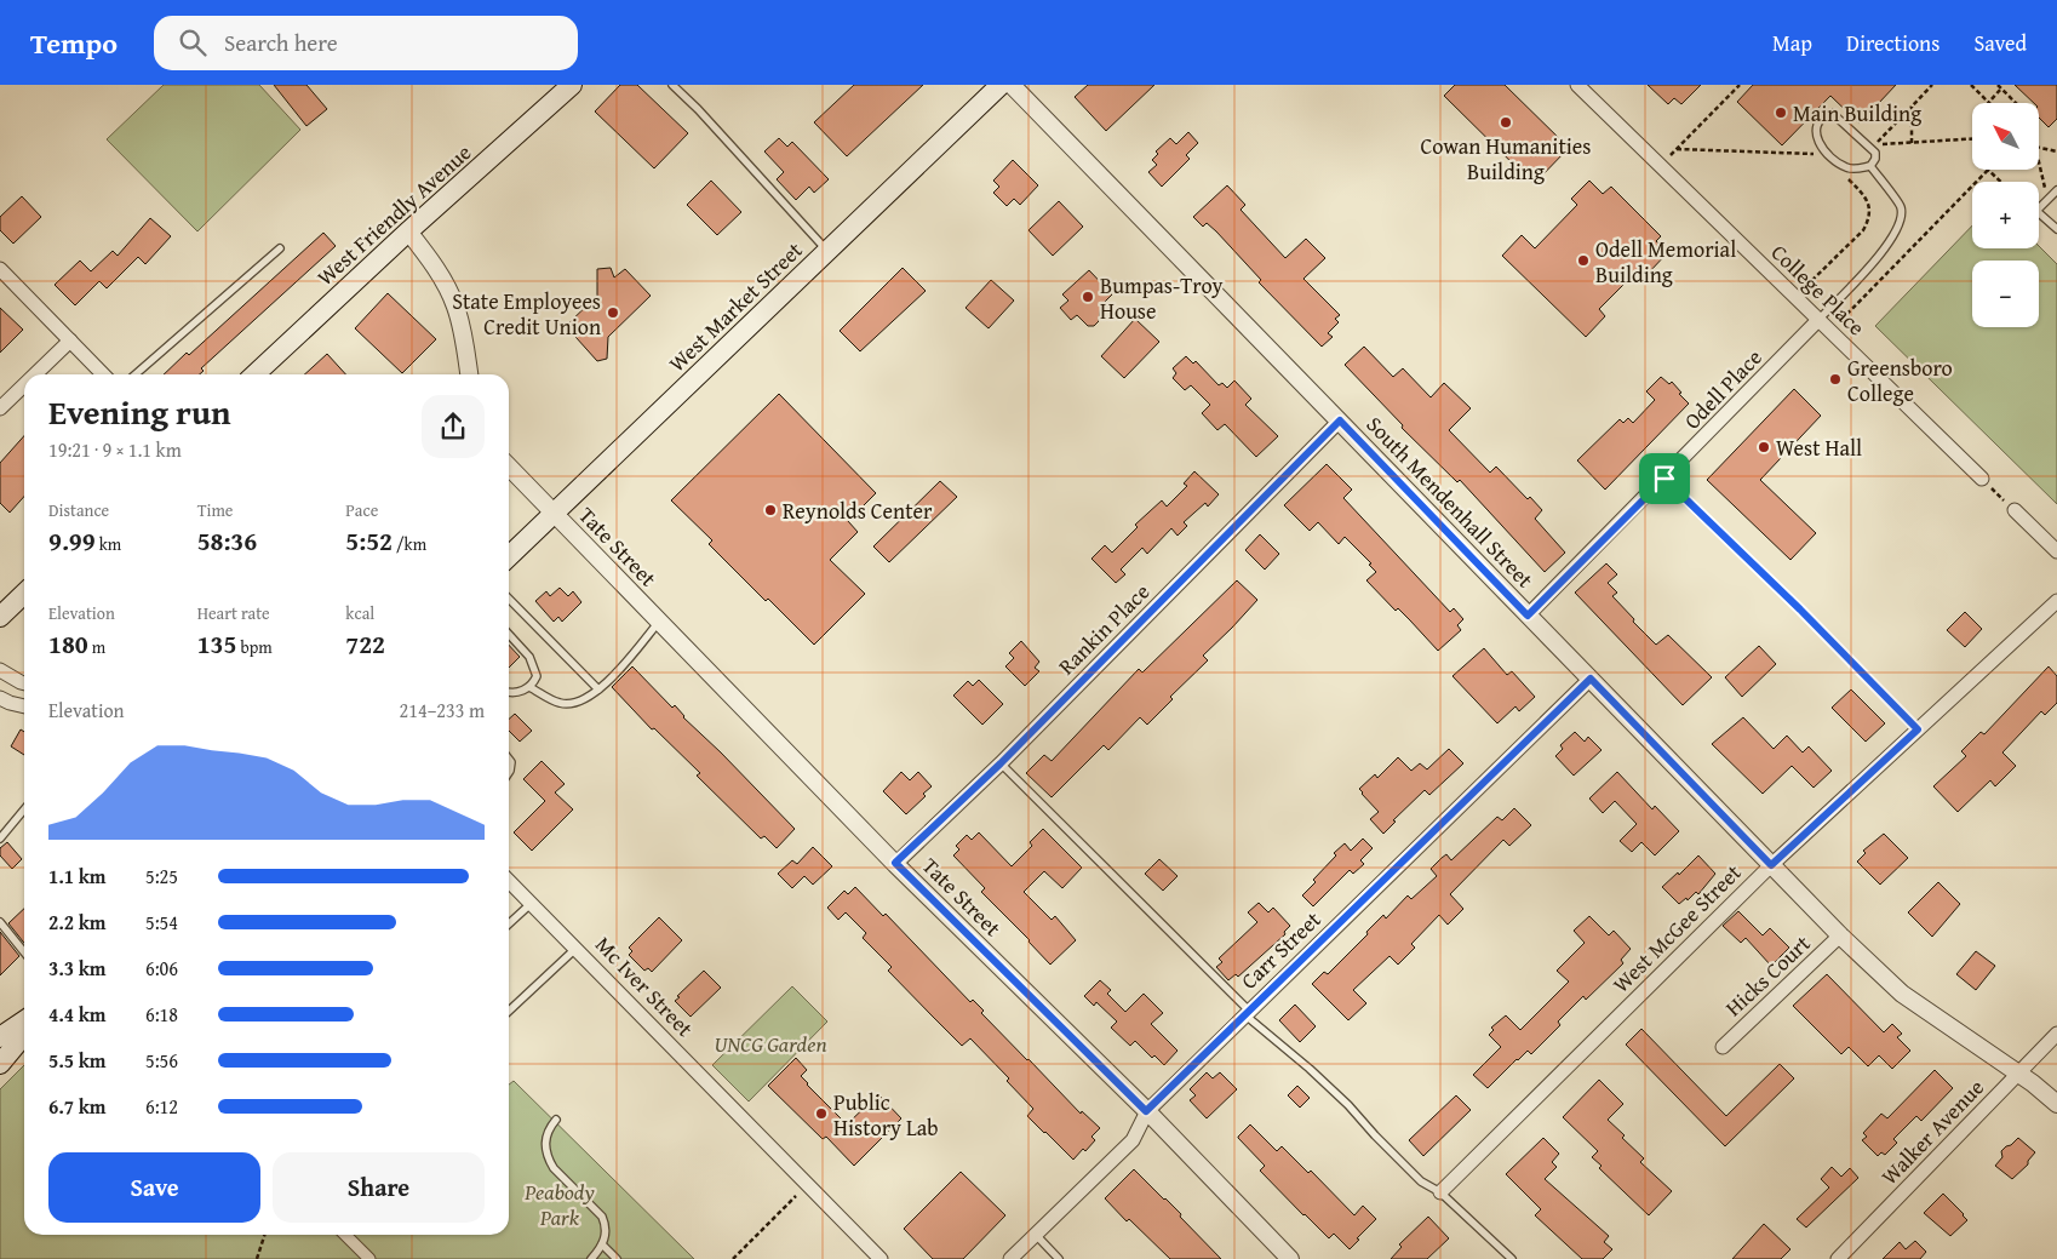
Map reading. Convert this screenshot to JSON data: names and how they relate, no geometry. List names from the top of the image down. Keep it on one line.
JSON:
{"streets":{"main road":["West Friendly Avenue","West Market Street"],"street":["College Place","Odell Place","South Mendenhall Street","Tate Street","Rankin Place","West McGee Street","Carr Street","Hicks Court","Mc Iver Street","Walker Avenue"]},"crossings":[["College Place","Odell Place"],["West Market Street","Tate Street"],["Odell Place","South Mendenhall Street"],["South Mendenhall Street","Rankin Place"],["South Mendenhall Street","West McGee Street"],["South Mendenhall Street","Carr Street"],["South Mendenhall Street","Hicks Court"],["South Mendenhall Street","Walker Avenue"],["Tate Street","Rankin Place"],["Tate Street","Carr Street"]],"parks":["UNCG Garden","Peabody Park"],"places":["Main Building","Cowan Humanities Building","Odell Memorial Building","Bumpas-Troy House","State Employees Credit Union","Greensboro College","West Hall","Reynolds Center","Public History Lab"],"north":"top left","page":{"header":"Tempo","search":"Search here","nav":["Map","Directions","Saved"],"map_buttons":["+","−"],"heading":["Evening run","19:21 · 9 × 1.1 km"],"stats":[["Distance","9.99 km"],["Time","58:36"],["Pace","5:52 /km"],["Elevation","180 m"],["Heart rate","135 bpm"],["kcal","722"]],"chart":["Elevation","214–233 m"],"list":[{"name":"1.1 km","note":"5:25"},{"name":"2.2 km","note":"5:54"},{"name":"3.3 km","note":"6:06"},{"name":"4.4 km","note":"6:18"},{"name":"5.5 km","note":"5:56"},{"name":"6.7 km","note":"6:12"}],"buttons":["Save","Share"]}}
